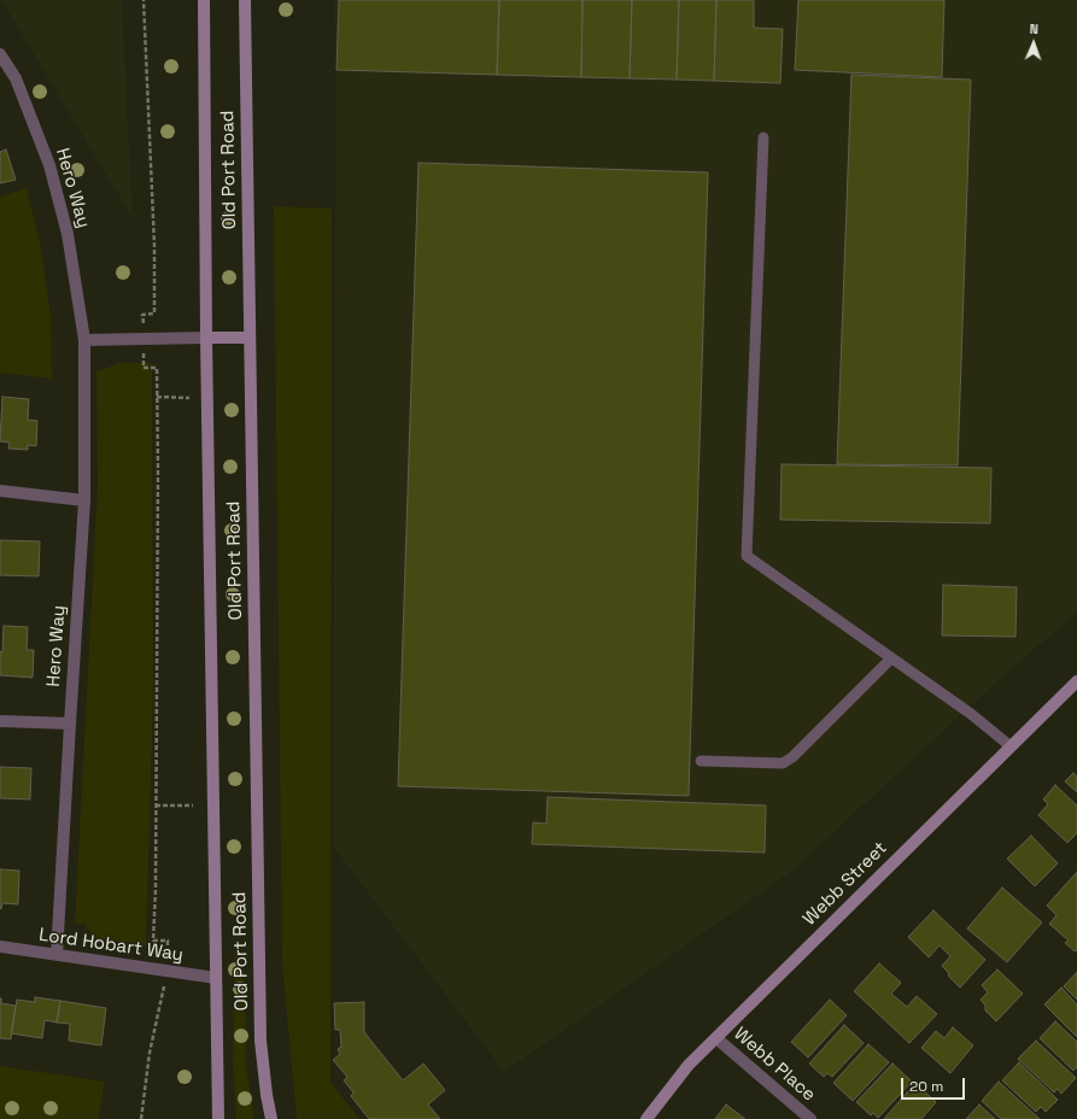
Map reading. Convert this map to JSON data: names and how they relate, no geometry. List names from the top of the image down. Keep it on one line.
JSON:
{"streets":{"main road":["Old Port Road","Webb Street"],"street":["Hero Way","Lord Hobart Way","Webb Place"]},"crossings":[["Old Port Road","Lord Hobart Way"],["Hero Way","Lord Hobart Way"],["Webb Street","Webb Place"]],"scale_bar":"20 m","north":"top"}
